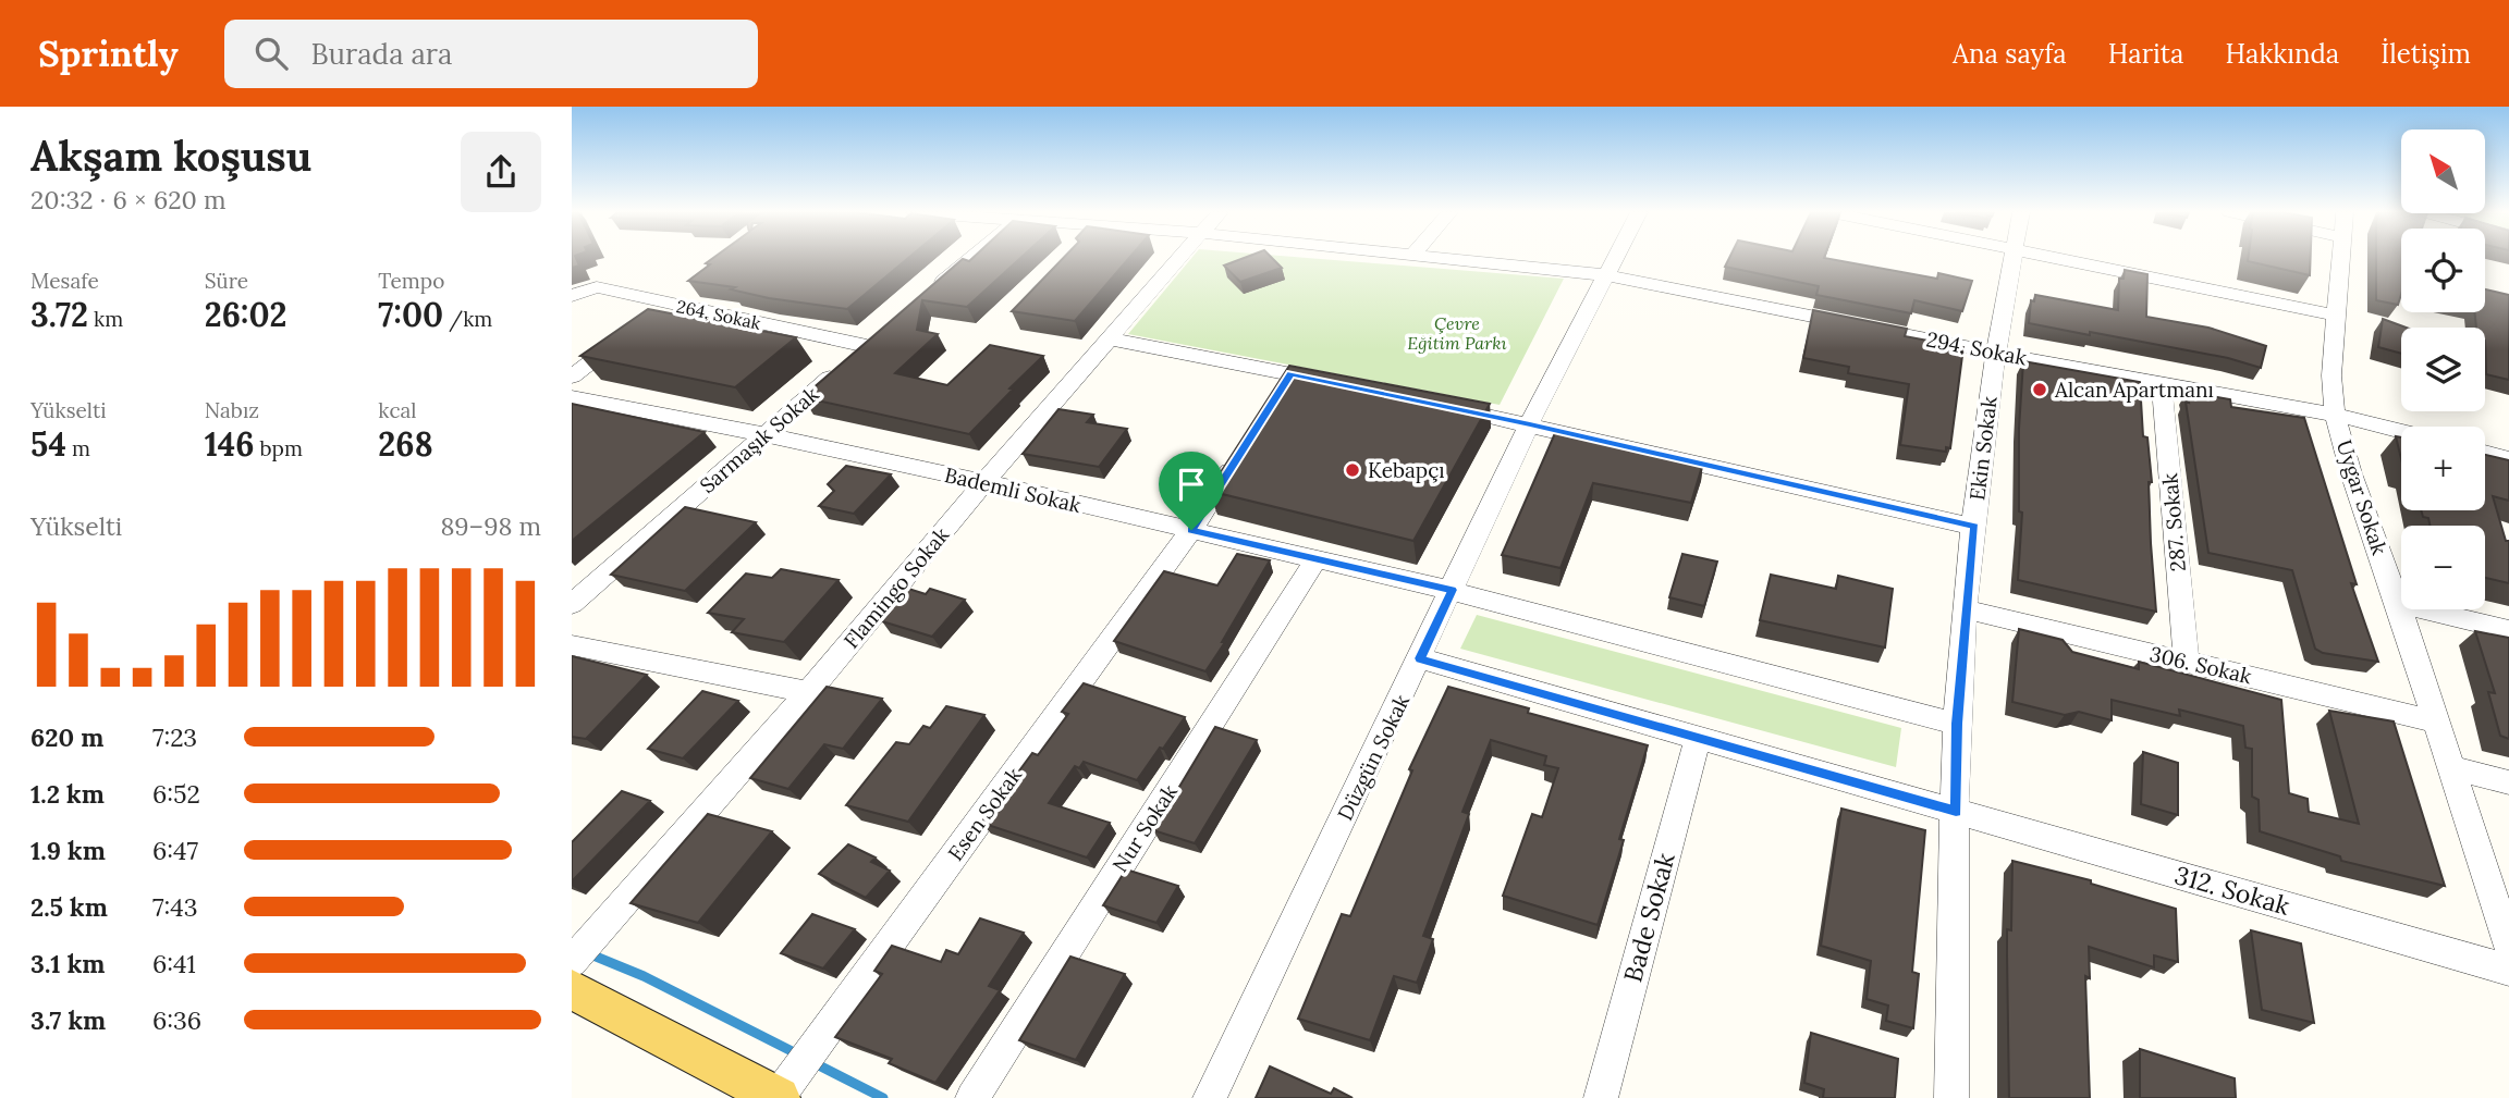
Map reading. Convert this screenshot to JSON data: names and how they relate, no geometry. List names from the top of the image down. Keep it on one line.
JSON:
{"streets":{"street":["264. Sokak","294. Sokak","Sarmaşık Sokak","Ekin Sokak","Bademli Sokak","Uygar Sokak","287. Sokak","Flamingo Sokak","306. Sokak","Düzgün Sokak","Esen Sokak","Nur Sokak","312. Sokak","Bade Sokak"]},"crossings":[["264. Sokak","Sarmaşık Sokak"],["294. Sokak","Ekin Sokak"],["294. Sokak","Uygar Sokak"],["294. Sokak","287. Sokak"],["294. Sokak","Düzgün Sokak"],["Sarmaşık Sokak","Bademli Sokak"],["Ekin Sokak","Bademli Sokak"],["Ekin Sokak","306. Sokak"],["Ekin Sokak","312. Sokak"],["Bademli Sokak","Flamingo Sokak"],["Bademli Sokak","Düzgün Sokak"],["Bademli Sokak","Esen Sokak"],["Bademli Sokak","Nur Sokak"],["Uygar Sokak","306. Sokak"],["287. Sokak","306. Sokak"],["Düzgün Sokak","312. Sokak"],["312. Sokak","Bade Sokak"]],"parks":["Çevre Eğitim Parkı"],"places":["Alcan Apartmanı","Kebapçı"],"north":"top left","page":{"header":"Sprintly","search":"Burada ara","nav":["Ana sayfa","Harita","Hakkında","İletişim"],"heading":["Akşam koşusu","20:32 · 6 × 620 m"],"map_buttons":["+","−"],"stats":[["Mesafe","3.72 km"],["Süre","26:02"],["Tempo","7:00 /km"],["Yükselti","54 m"],["Nabız","146 bpm"],["kcal","268"]],"chart":["Yükselti","89–98 m"],"list":[{"name":"620 m","note":"7:23"},{"name":"1.2 km","note":"6:52"},{"name":"1.9 km","note":"6:47"},{"name":"2.5 km","note":"7:43"},{"name":"3.1 km","note":"6:41"},{"name":"3.7 km","note":"6:36"}]}}
